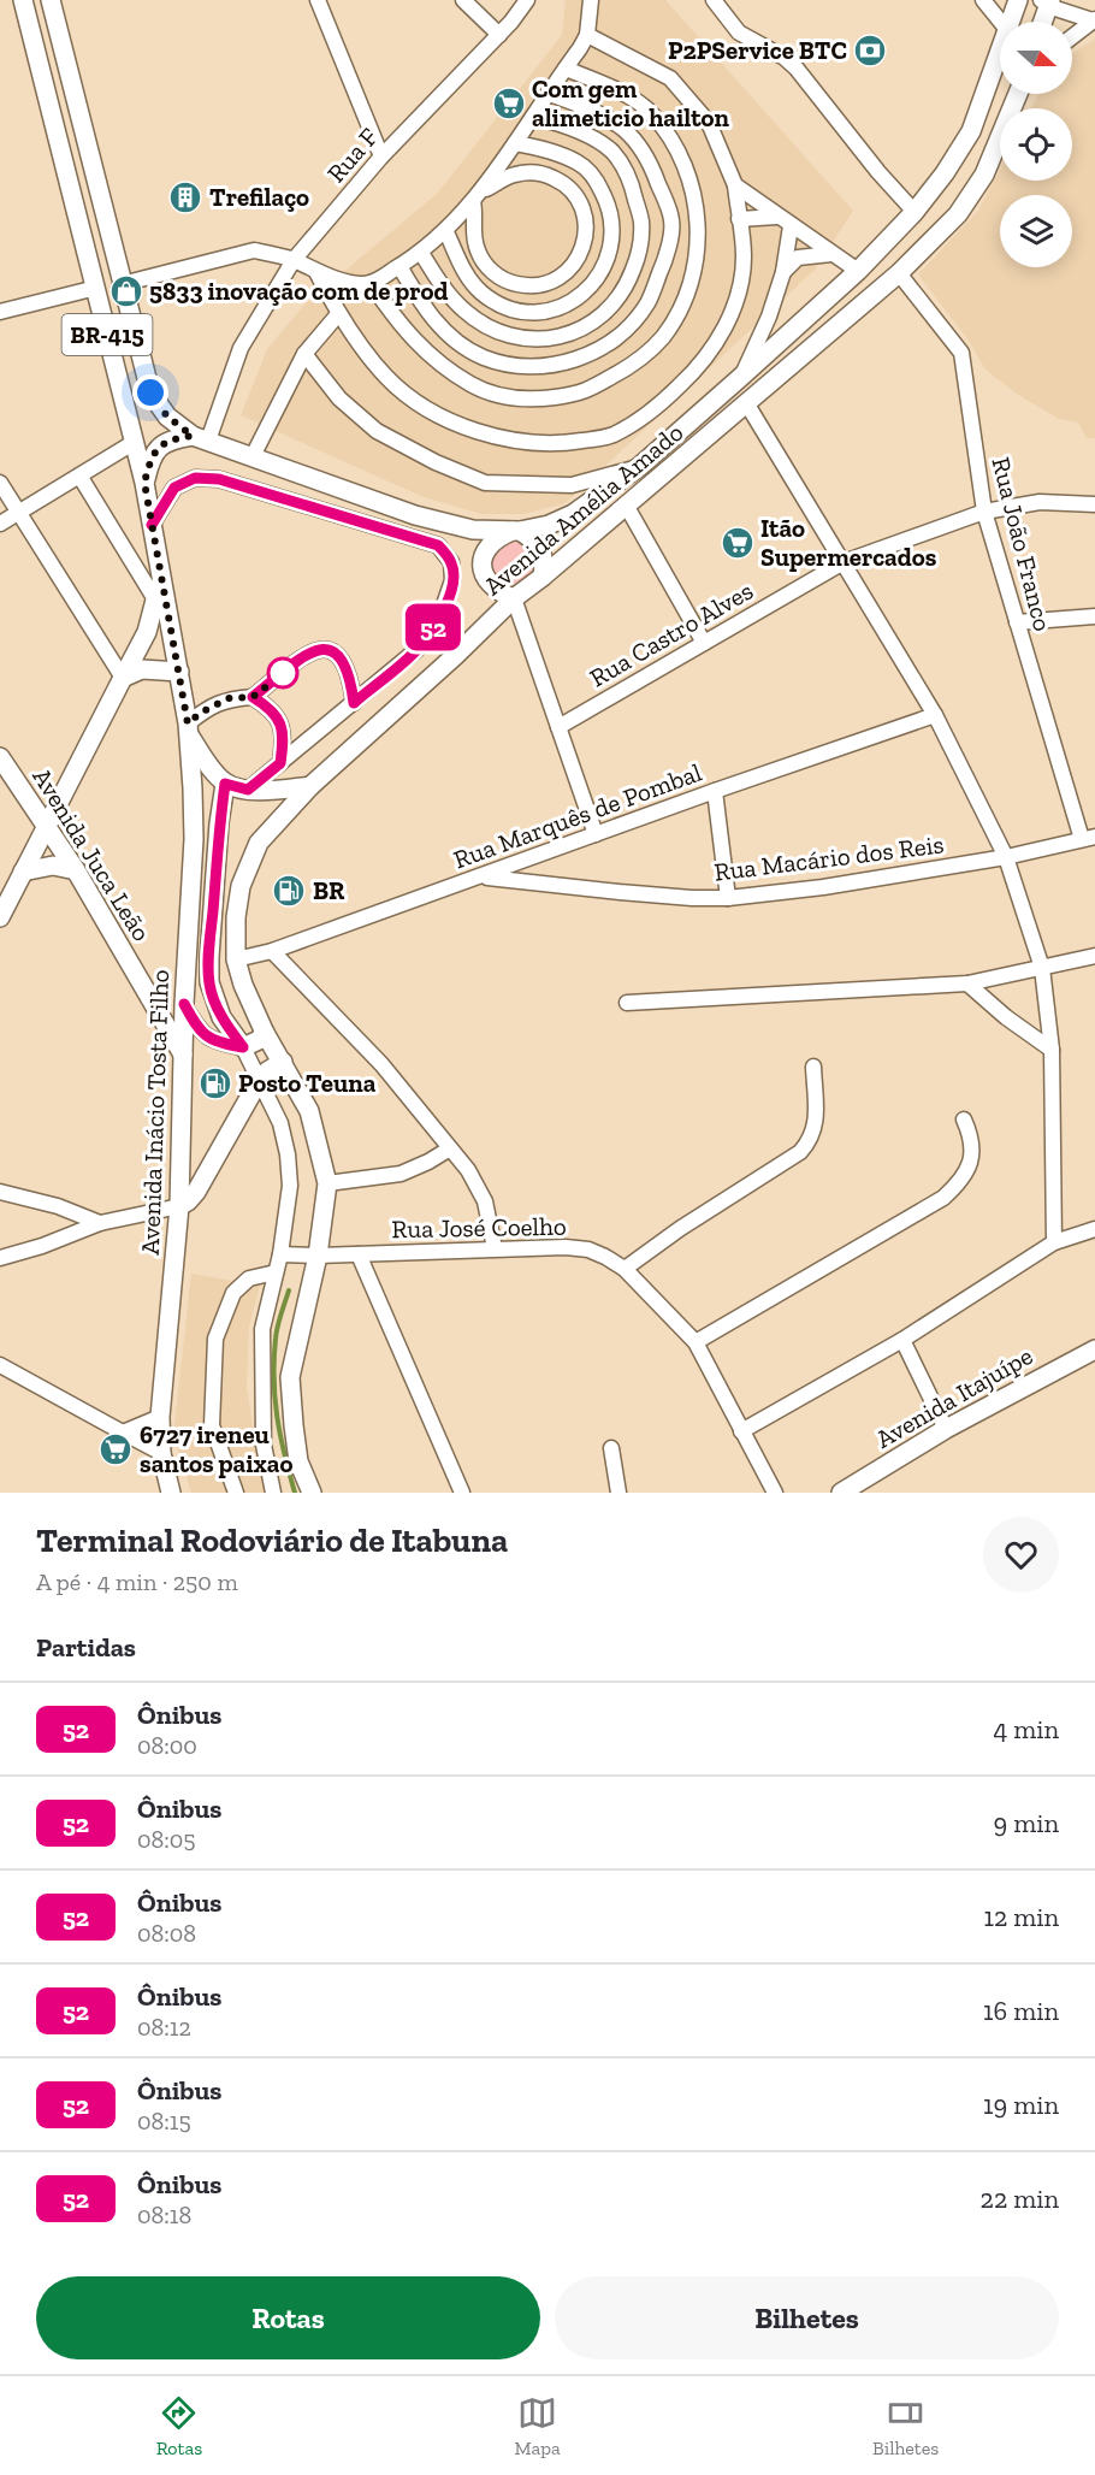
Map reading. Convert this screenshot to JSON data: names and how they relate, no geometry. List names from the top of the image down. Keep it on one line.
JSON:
{"streets":{"main road":["BR-415","Avenida Amélia Amado","Avenida Juca Leão","Avenida Inácio Tosta Filho","Avenida Itajuípe"],"street":["Rua F","Rua João Franco","Rua Castro Alves","Rua Marquês de Pombal","Rua Macário dos Reis","Rua José Coelho"]},"crossings":[["Rua F","BR-415"],["Rua F","Avenida Amélia Amado"],["BR-415","Avenida Amélia Amado"],["BR-415","Avenida Inácio Tosta Filho"],["Avenida Amélia Amado","Rua João Franco"],["Avenida Amélia Amado","Rua Marquês de Pombal"],["Avenida Amélia Amado","Rua José Coelho"],["Rua João Franco","Rua Castro Alves"],["Rua João Franco","Rua Macário dos Reis"],["Rua Marquês de Pombal","Rua Macário dos Reis"],["Avenida Juca Leão","Avenida Inácio Tosta Filho"]],"places":{"bank":["P2PService BTC"],"supermarket":["Com gem alimeticio hailton","Itão Supermercados","6727 ireneu santos paixao"],"building":["Trefilaço"],"shop":["5833 inovação com de prod"],"fuel station":["BR","Posto Teuna"]},"lines":["bus line 52"],"north":"right","page":{"on_map":"52","heading":[["Terminal Rodoviário de Itabuna","A pé · 4 min · 250 m"],"Partidas"],"list":[{"mark":"52","name":"Ônibus","note":"08:00","value":"4 min"},{"mark":"52","name":"Ônibus","note":"08:05","value":"9 min"},{"mark":"52","name":"Ônibus","note":"08:08","value":"12 min"},{"mark":"52","name":"Ônibus","note":"08:12","value":"16 min"},{"mark":"52","name":"Ônibus","note":"08:15","value":"19 min"},{"mark":"52","name":"Ônibus","note":"08:18","value":"22 min"}],"buttons":["Rotas","Bilhetes"],"tabs":["Rotas","Mapa","Bilhetes"]}}
